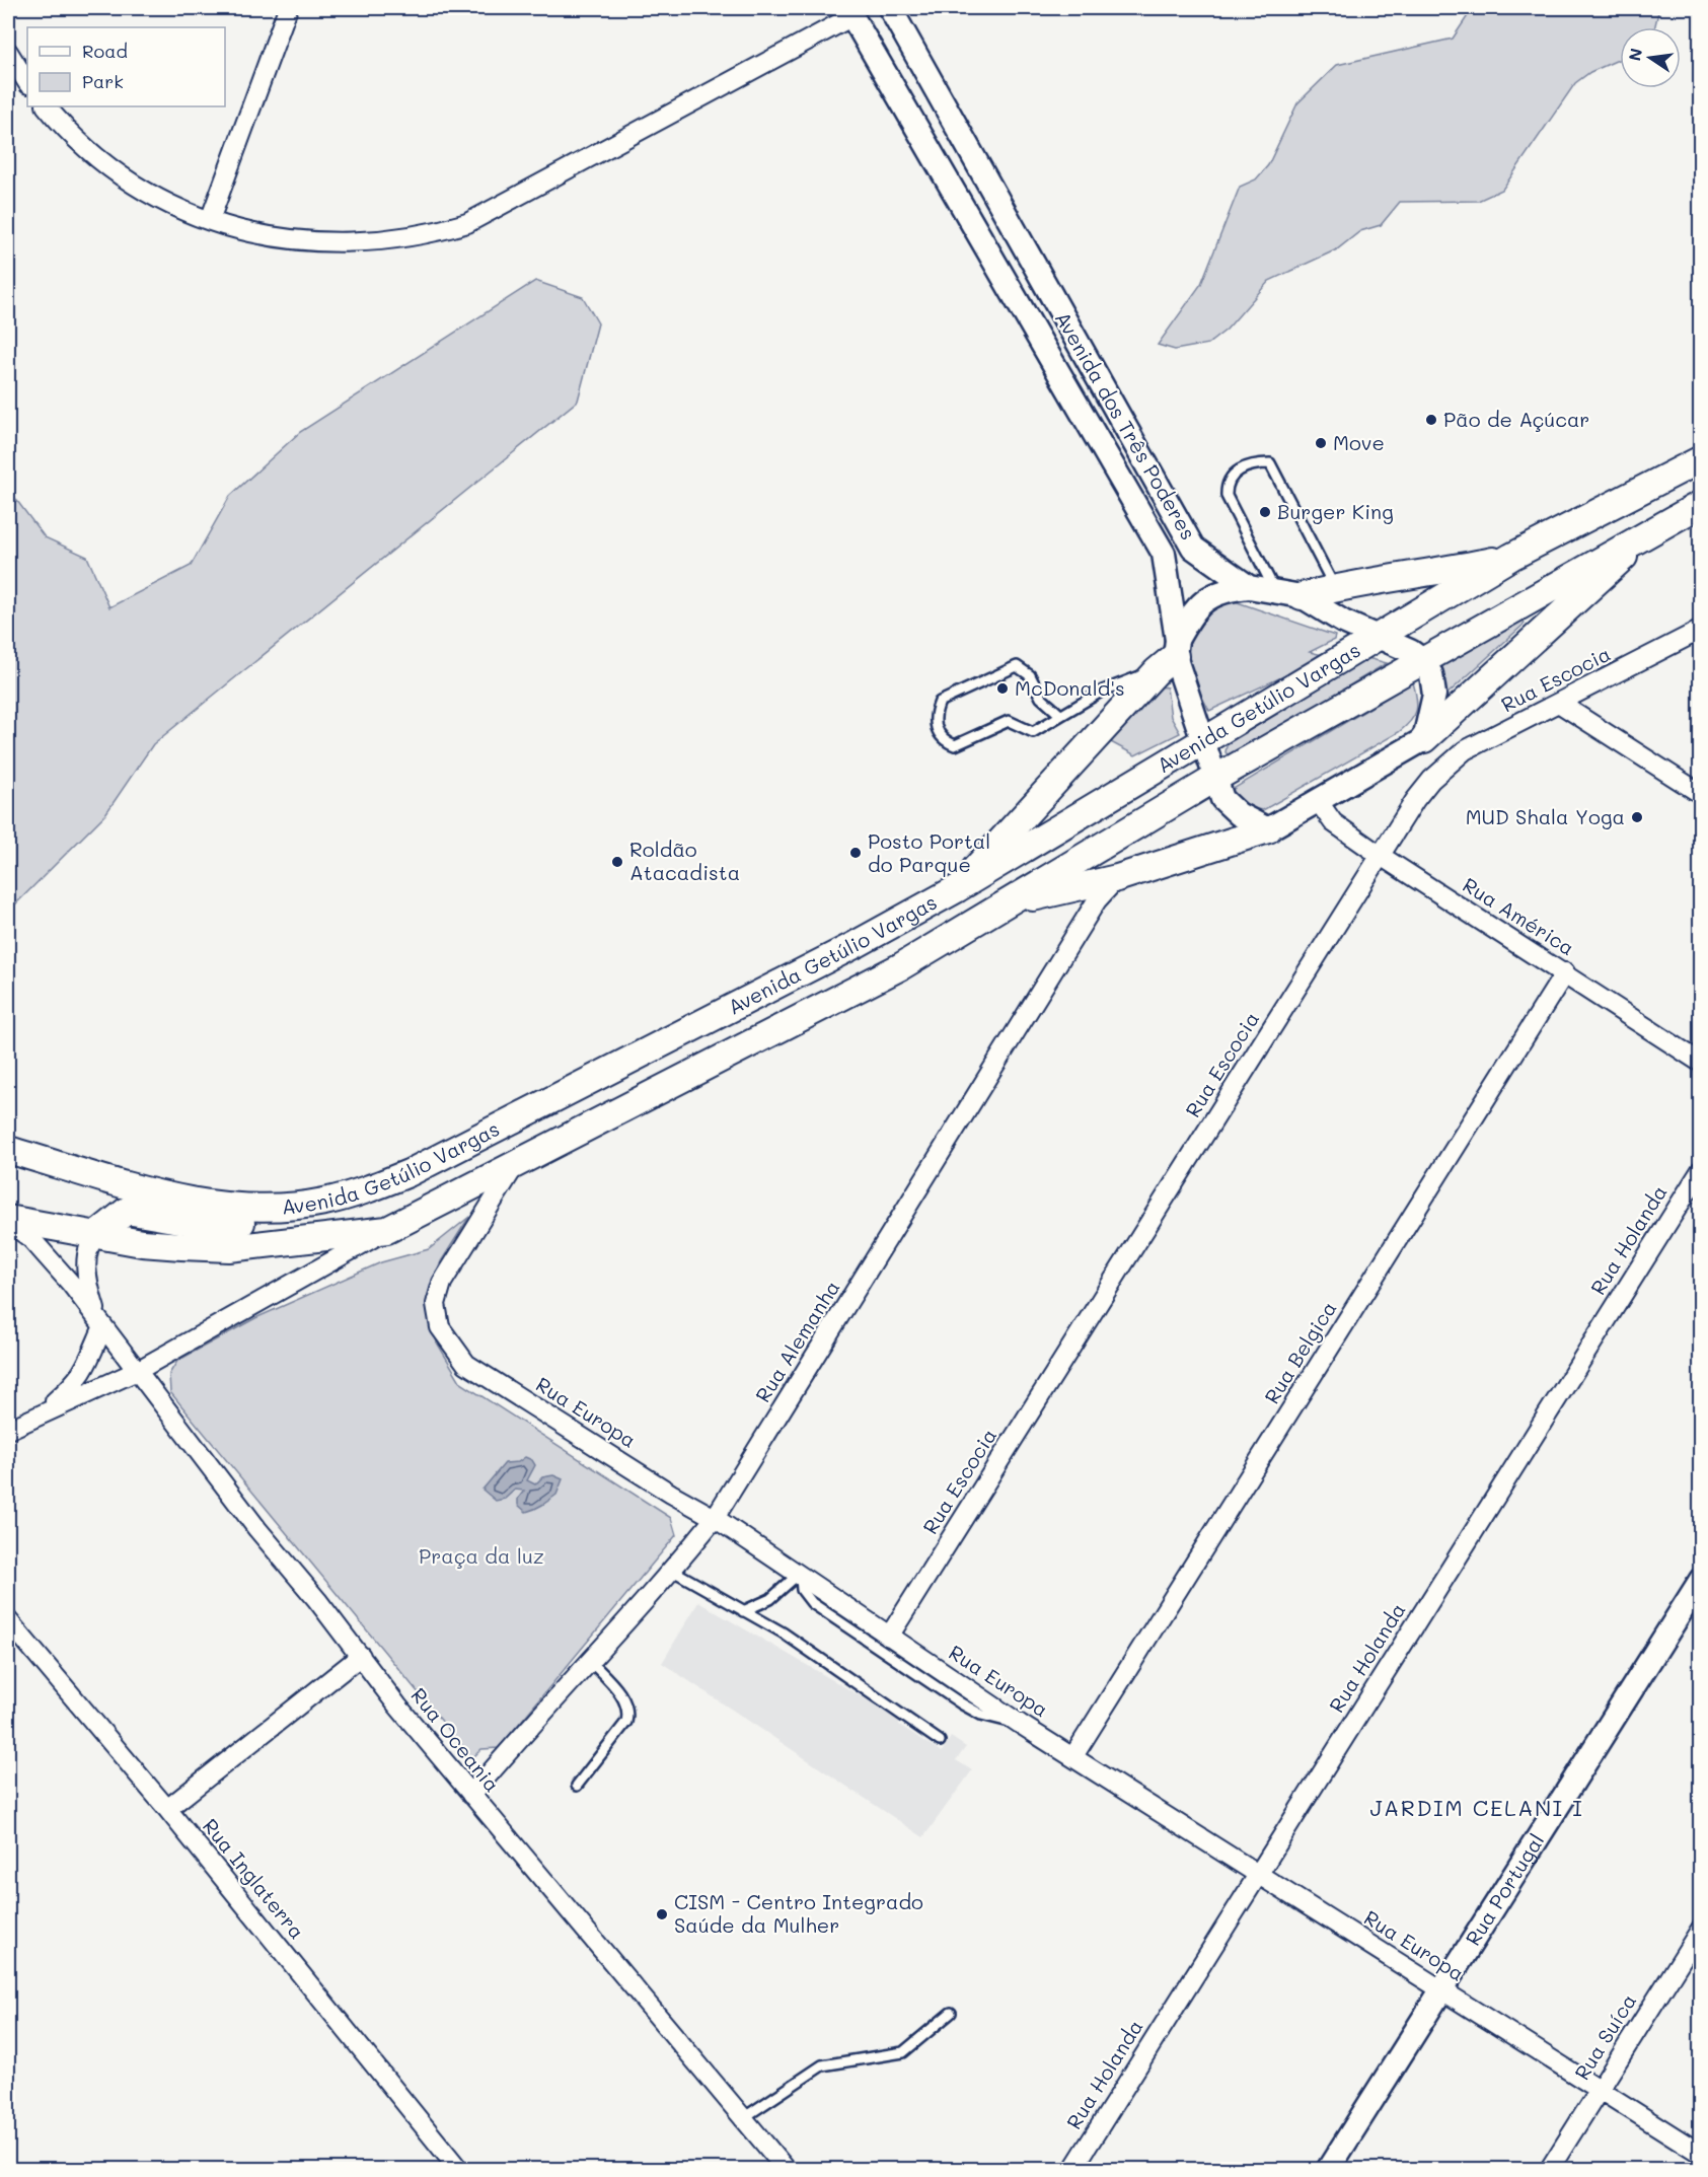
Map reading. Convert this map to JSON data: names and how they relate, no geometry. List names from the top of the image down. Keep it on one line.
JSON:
{"streets":{"main road":["Avenida Getúlio Vargas"],"street":["Avenida dos Três Poderes","Rua Escocia","Rua América","Rua Holanda","Rua Alemanha","Rua Belgica","Rua Europa","Rua Oceania","Rua Inglaterra","Rua Portugal","Rua Suíca"]},"crossings":[["Avenida dos Três Poderes","Avenida Getúlio Vargas"],["Rua Escocia","Rua América"],["Rua Escocia","Rua Europa"],["Avenida Getúlio Vargas","Rua Europa"],["Avenida Getúlio Vargas","Rua Oceania"],["Rua América","Rua Belgica"],["Rua Holanda","Rua Europa"],["Rua Alemanha","Rua Europa"],["Rua Alemanha","Rua Oceania"],["Rua Belgica","Rua Europa"],["Rua Europa","Rua Portugal"],["Rua Europa","Rua Suíca"]],"districts":["JARDIM CELANI I"],"parks":["Praça da luz"],"places":["Pão de Açúcar","Move","Burger King","McDonald's","MUD Shala Yoga","Posto Portal do Parque","Roldão Atacadista","CISM - Centro Integrado Saúde da Mulher"],"legend":["Road","Park"],"north":"left"}
